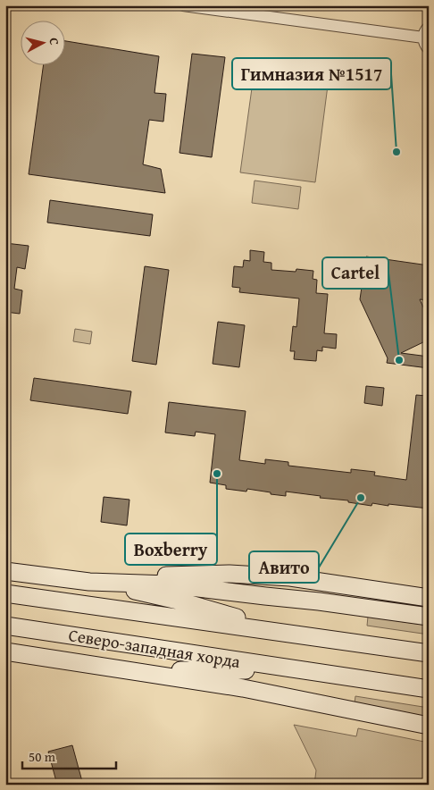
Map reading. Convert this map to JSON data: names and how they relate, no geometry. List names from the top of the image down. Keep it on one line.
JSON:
{"streets":{"main road":["Северо-западная хорда"]},"places":["Гимназия №1517","Cartel","Boxberry","Авито"],"scale_bar":"50 m","north":"right"}
